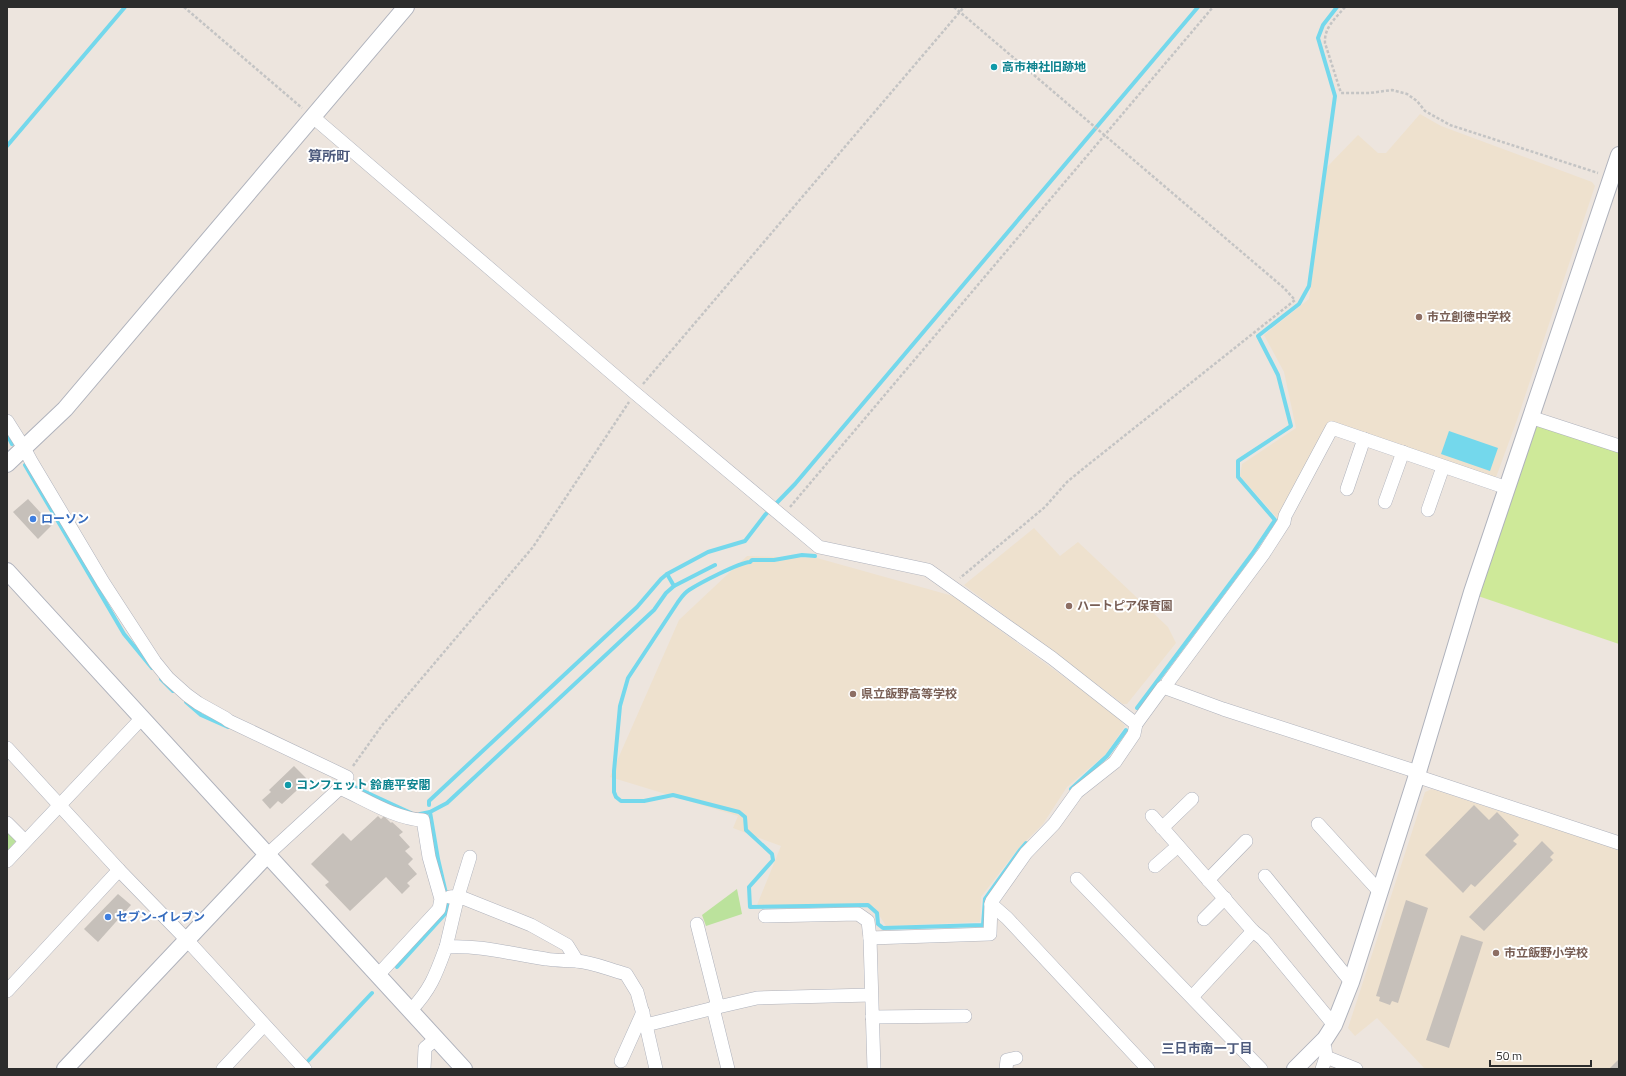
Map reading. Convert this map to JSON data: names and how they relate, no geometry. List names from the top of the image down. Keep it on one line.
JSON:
{"districts":["算所町","三日市南一丁目"],"places":["高市神社旧跡地","市立創徳中学校","ローソン","ハートピア保育園","県立飯野高等学校","コンフェット 鈴鹿平安閣","セブン-イレブン","市立飯野小学校"],"scale_bar":"50 m"}
